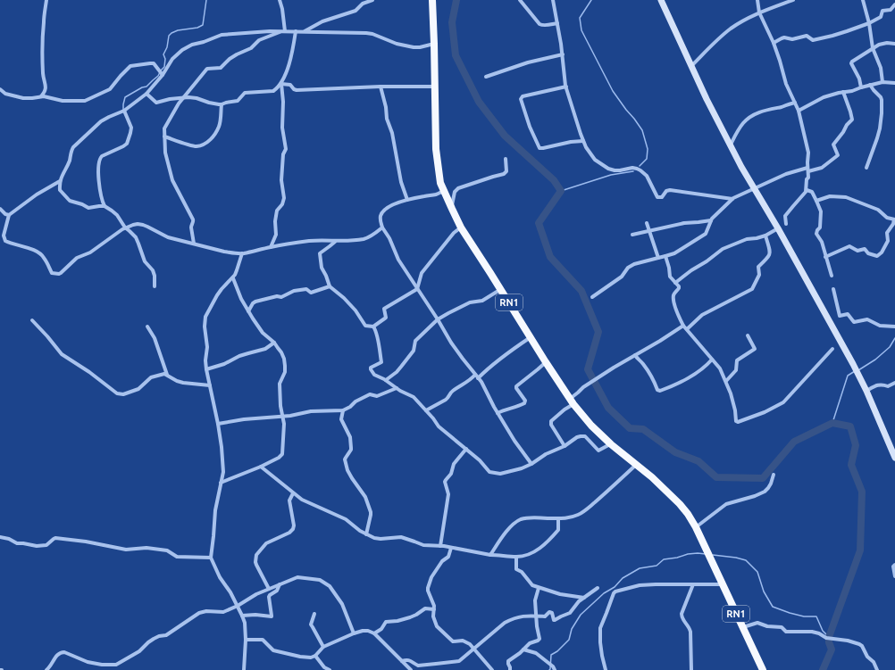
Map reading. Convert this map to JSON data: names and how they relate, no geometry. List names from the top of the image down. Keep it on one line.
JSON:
{"streets":{"highway":["RN1"]}}
